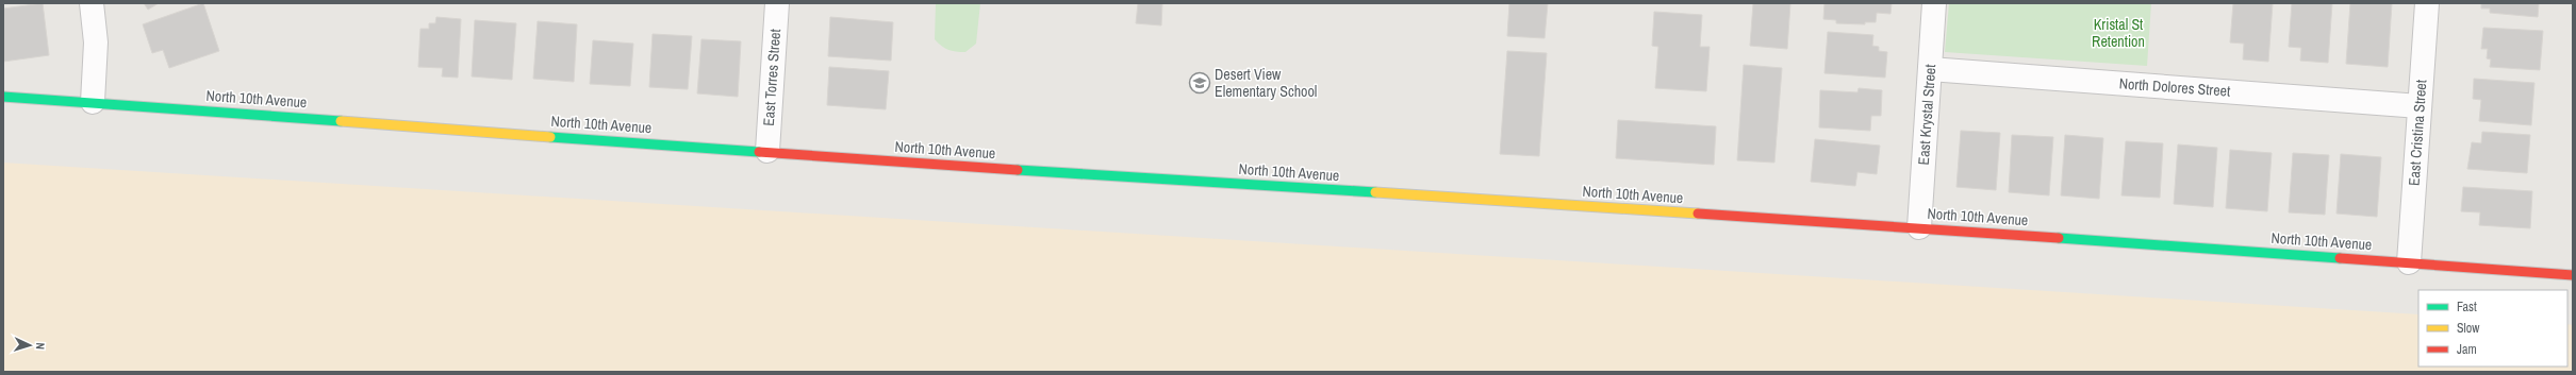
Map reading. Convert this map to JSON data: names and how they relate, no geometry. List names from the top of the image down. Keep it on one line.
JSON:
{"streets":{"main road":["North 10th Avenue"],"street":["East Torres Street","North Dolores Street","East Krystal Street","East Cristina Street"]},"crossings":[["East Torres Street","North 10th Avenue"],["North Dolores Street","East Krystal Street"],["North Dolores Street","East Cristina Street"],["North 10th Avenue","East Krystal Street"],["North 10th Avenue","East Cristina Street"]],"parks":["Kristal St Retention"],"places":{"school or university":["Desert View Elementary School"]},"legend":["Fast","Slow","Jam"],"north":"right"}
